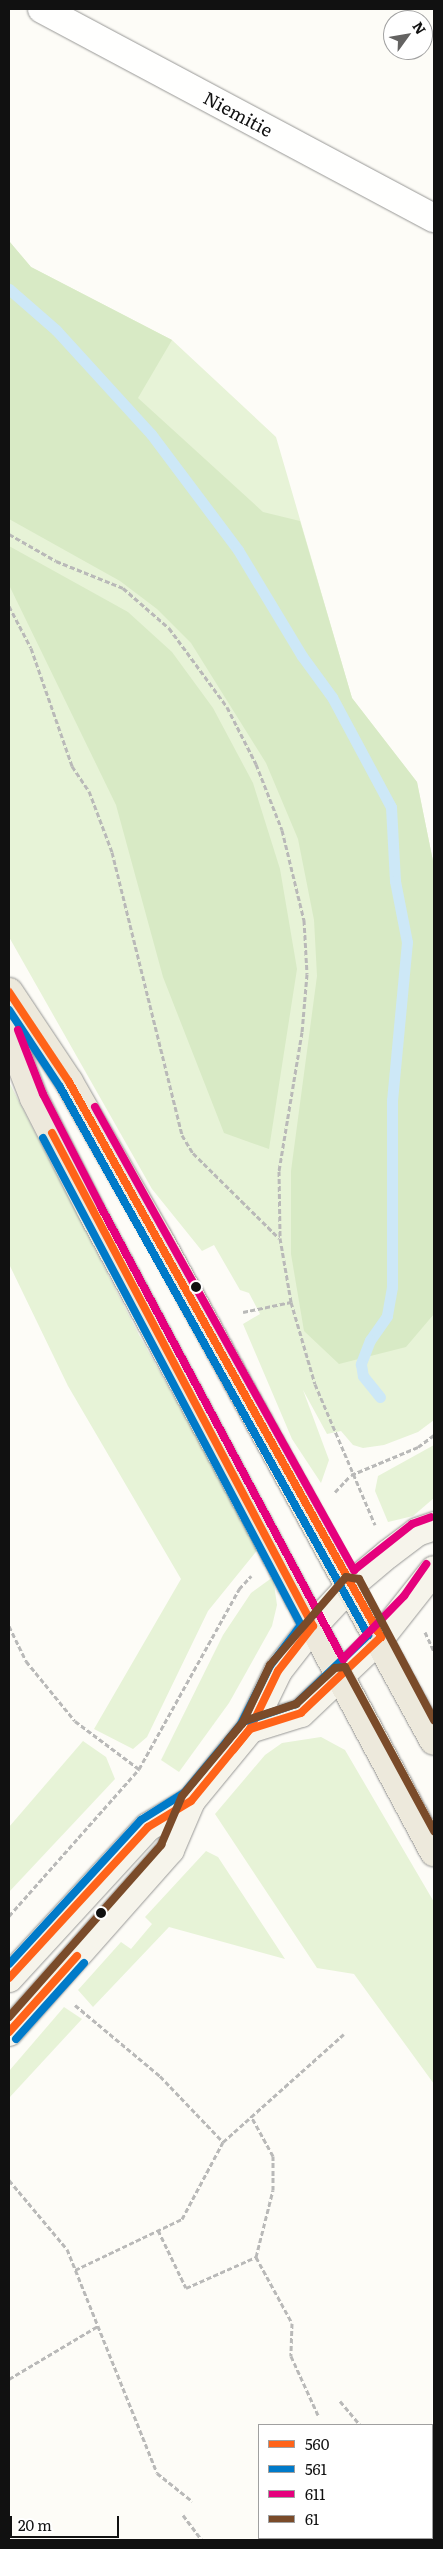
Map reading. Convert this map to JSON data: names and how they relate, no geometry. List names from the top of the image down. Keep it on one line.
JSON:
{"streets":{"street":["Niemitie"]},"lines":["transit line 560","transit line 561","transit line 611","transit line 61"],"legend":["560","561","611","61"],"scale_bar":"20 m","north":"top right"}
